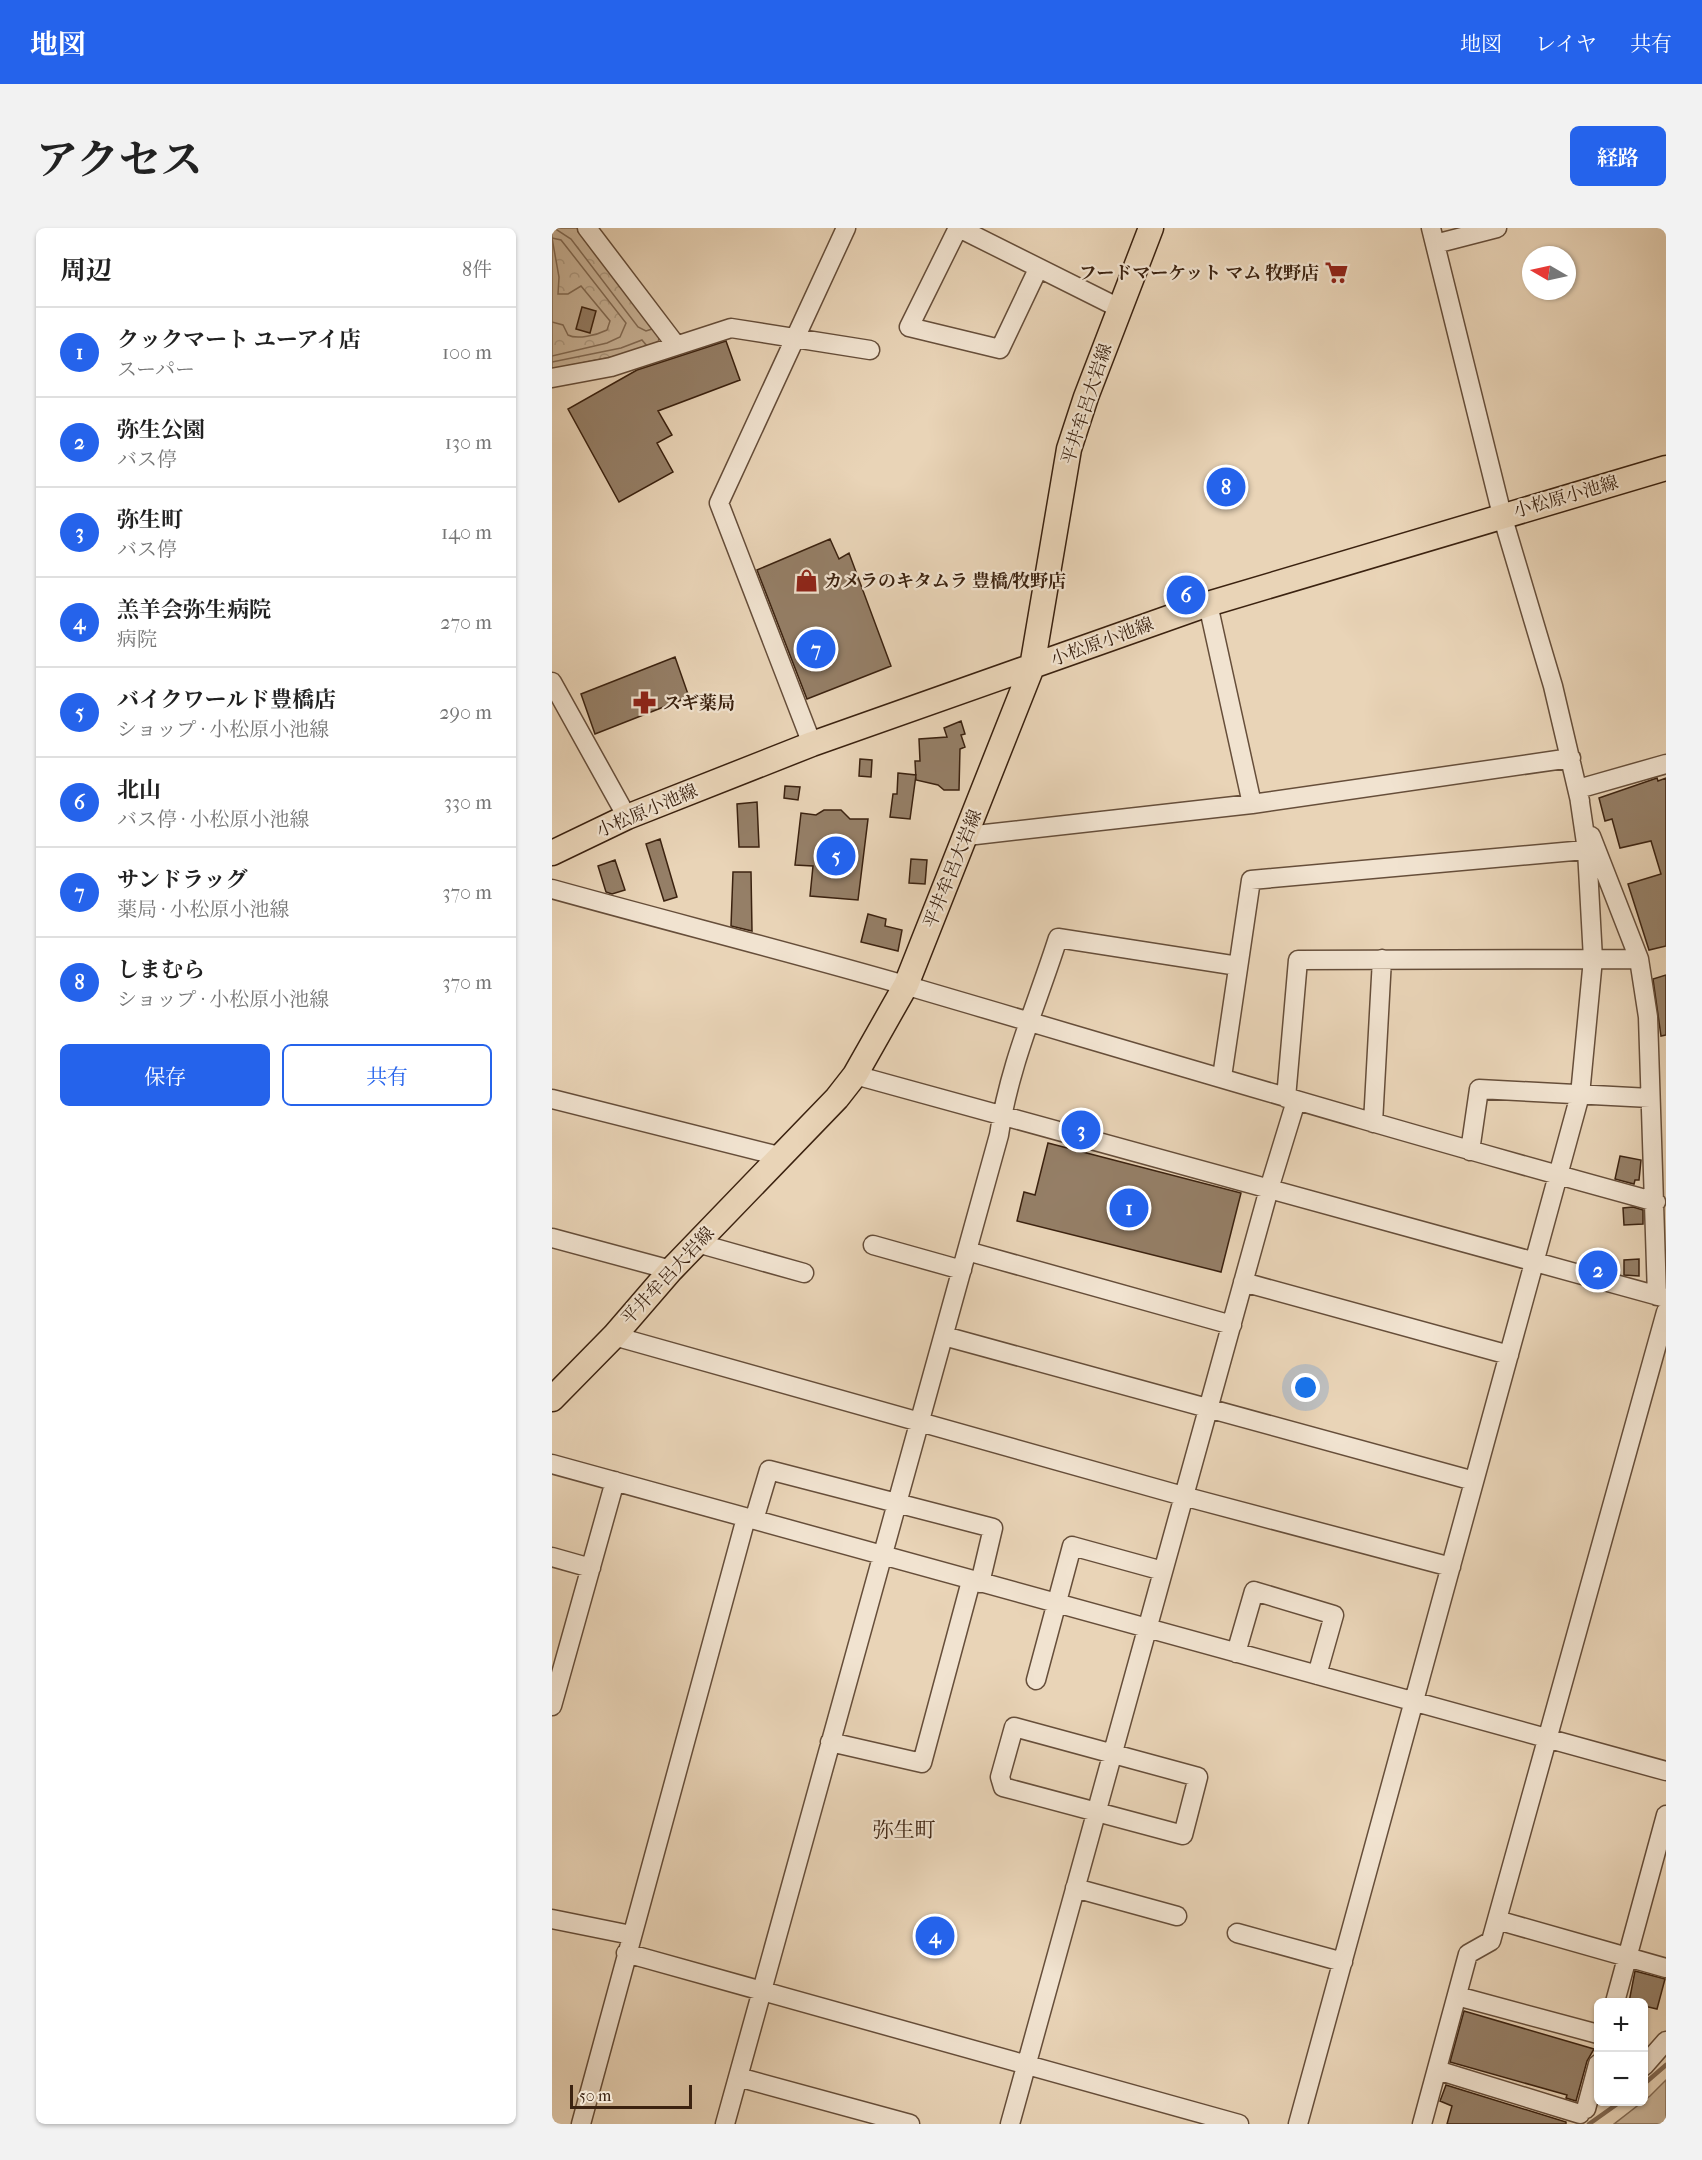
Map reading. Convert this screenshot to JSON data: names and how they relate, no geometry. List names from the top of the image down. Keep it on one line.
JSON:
{"streets":{"main road":["平井牟呂大岩線","小松原小池線"]},"crossings":[["平井牟呂大岩線","小松原小池線"]],"districts":["弥生町"],"places":{"supermarket":["フードマーケット マム 牧野店"],"shop":["カメラのキタムラ 豊橋/牧野店"],"pharmacy":["スギ薬局"]},"scale_bar":"50 m","north":"left","page":{"header":"地図","nav":["地図","レイヤ","共有"],"title":"アクセス","buttons":["経路",["保存","共有"]],"heading":["周辺","8件"],"list":[{"mark":"1","name":"クックマート ユーアイ店","note":"スーパー","value":"100 m"},{"mark":"2","name":"弥生公園","note":"バス停","value":"130 m"},{"mark":"3","name":"弥生町","note":"バス停","value":"140 m"},{"mark":"4","name":"羔羊会弥生病院","note":"病院","value":"270 m"},{"mark":"5","name":"バイクワールド豊橋店","note":"ショップ · 小松原小池線","value":"290 m"},{"mark":"6","name":"北山","note":"バス停 · 小松原小池線","value":"330 m"},{"mark":"7","name":"サンドラッグ","note":"薬局 · 小松原小池線","value":"370 m"},{"mark":"8","name":"しまむら","note":"ショップ · 小松原小池線","value":"370 m"}],"pins":["8","6","7","5","3","1","2","4"],"map_buttons":["+","−"],"scale":"50 m"}}
